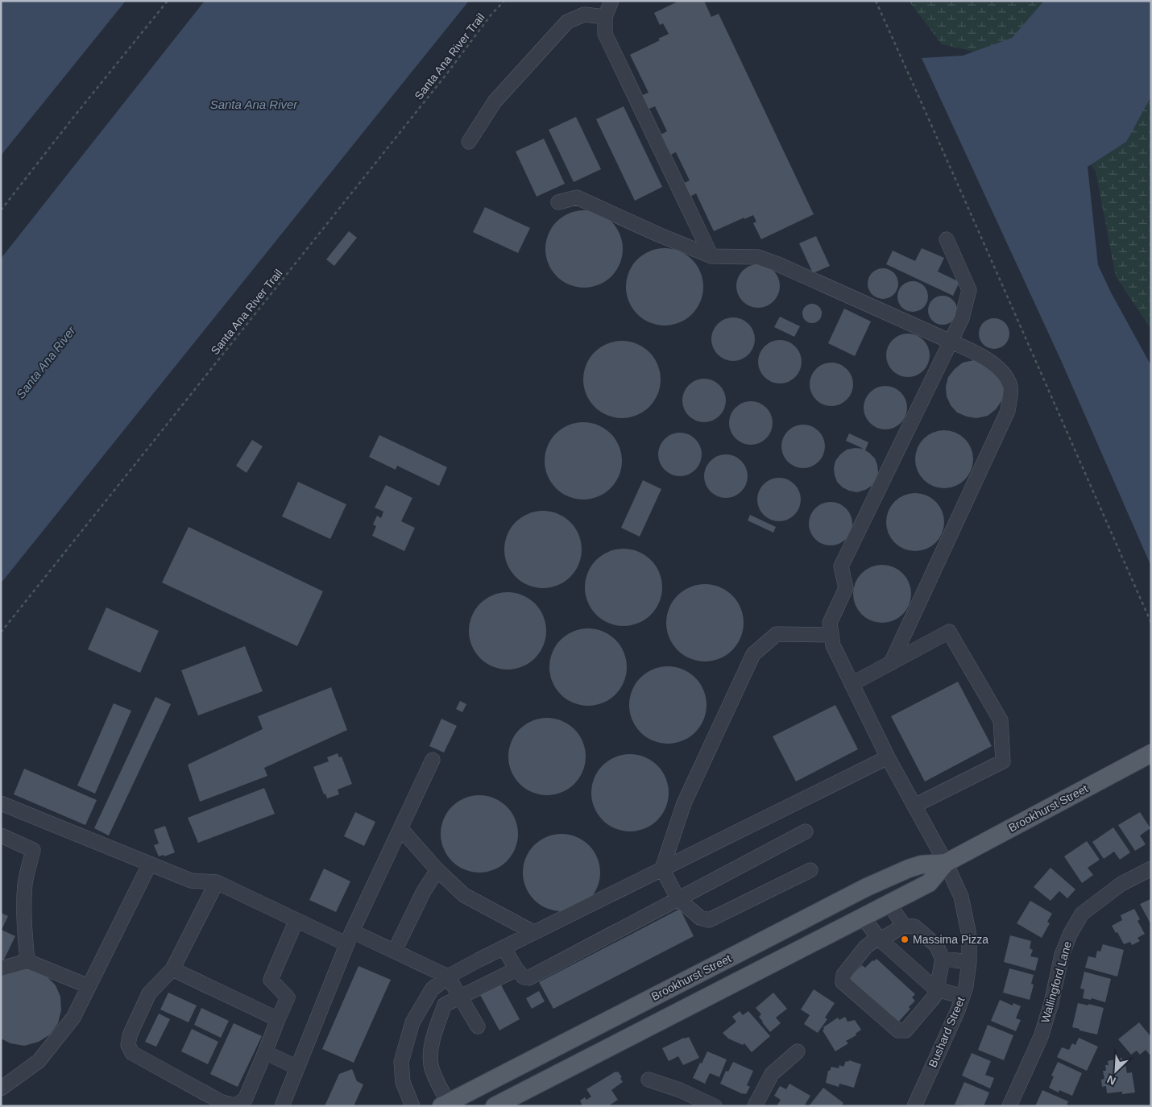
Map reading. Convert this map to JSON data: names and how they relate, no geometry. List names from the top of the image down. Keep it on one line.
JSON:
{"streets":{"main road":["Brookhurst Street"],"street":["Wallingford Lane","Bushard Street"],"path":["Santa Ana River Trail"]},"crossings":[["Brookhurst Street","Bushard Street"]],"water":["Santa Ana River"],"places":["Massima Pizza"],"north":"bottom left"}
